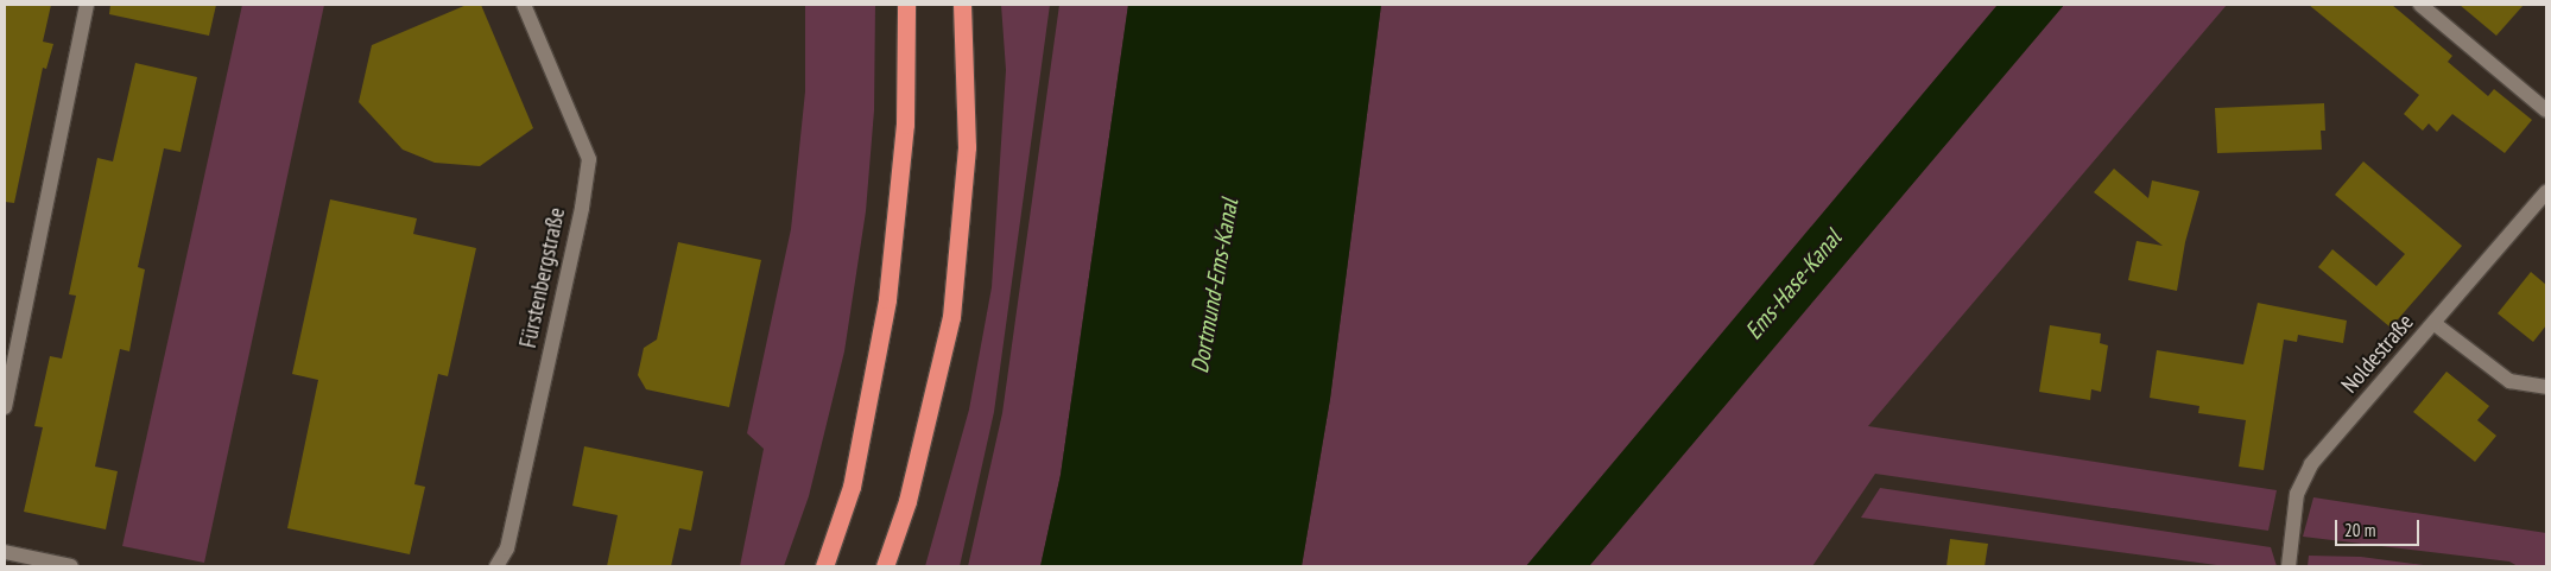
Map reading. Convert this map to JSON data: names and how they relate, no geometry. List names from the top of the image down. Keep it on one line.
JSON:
{"streets":{"street":["Fürstenbergstraße","Noldestraße"]},"water":["Ems-Hase-Kanal","Dortmund-Ems-Kanal"],"scale_bar":"20 m"}
